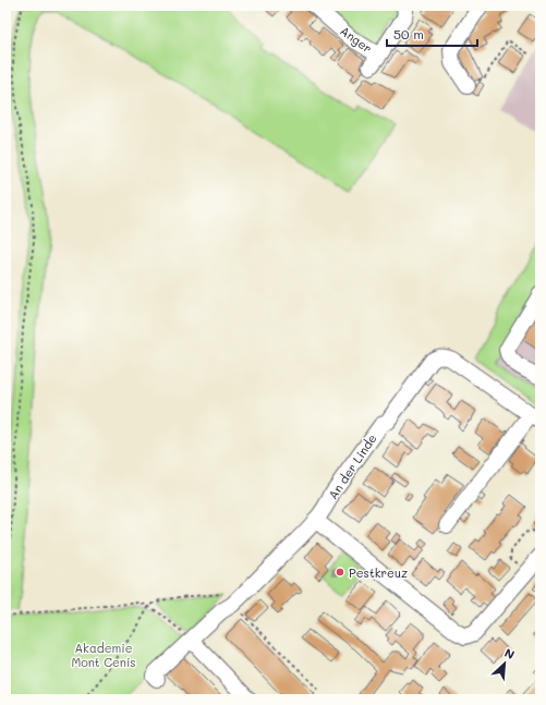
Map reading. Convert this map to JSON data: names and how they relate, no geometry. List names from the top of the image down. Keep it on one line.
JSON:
{"streets":{"street":["Anger","An der Linde"]},"parks":["Akademie Mont Cenis"],"places":["Pestkreuz"],"scale_bar":"50 m","north":"top right"}
